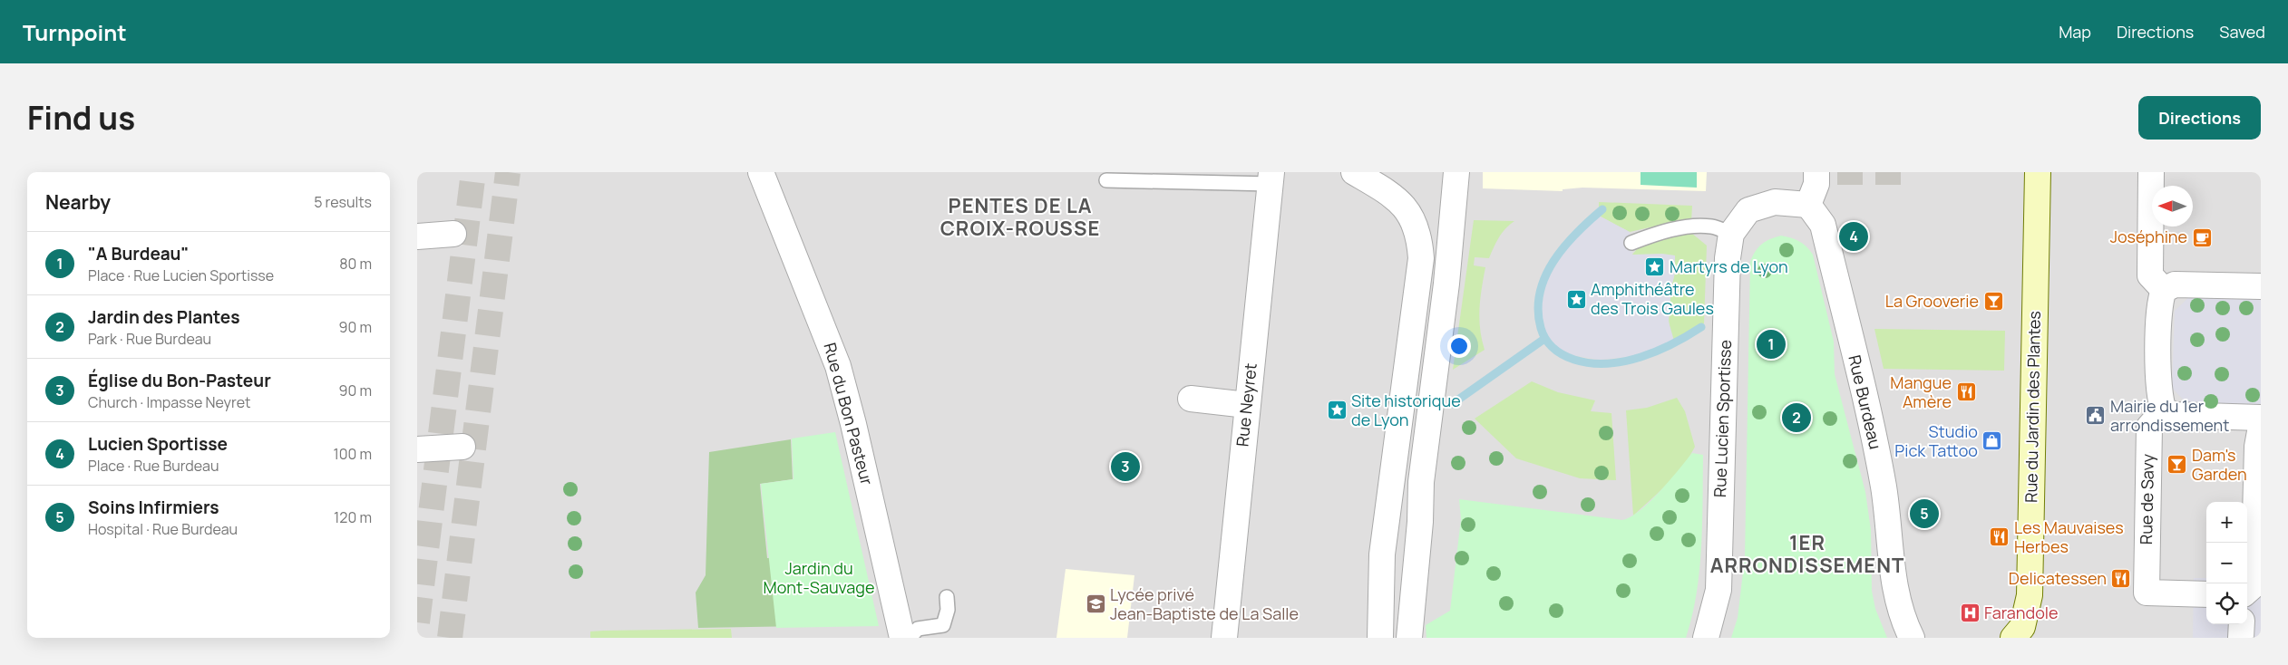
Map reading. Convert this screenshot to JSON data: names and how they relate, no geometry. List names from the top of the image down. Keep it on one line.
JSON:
{"streets":{"street":["Rue Burdeau","Rue Neyret","Rue du Jardin des Plantes","Rue du Bon Pasteur","Rue Lucien Sportisse","Rue de Savy"]},"crossings":[["Rue Burdeau","Rue Lucien Sportisse"]],"districts":["PENTES DE LA CROIX-ROUSSE","1ER ARRONDISSEMENT"],"parks":["Jardin du Mont-Sauvage"],"places":{"cafe":["Joséphine"],"place":["Martyrs de Lyon","Amphithéâtre des Trois Gaules","Site historique de Lyon"],"bar":["La Grooverie","Dam's Garden"],"restaurant":["Mangue Amère","Les Mauvaises Herbes","Delicatessen"],"public building":["Mairie du 1er arrondissement"],"shop":["Studio Pick Tattoo"],"school or university":["Lycée privé Jean-Baptiste de La Salle"],"hospital":["Farandole"]},"north":"left","page":{"header":"Turnpoint","nav":["Map","Directions","Saved"],"title":"Find us","buttons":"Directions","heading":["Nearby","5 results"],"pins":["4","1","2","3","5"],"list":[{"mark":"1","name":"\"A Burdeau\"","note":"Place · Rue Lucien Sportisse","value":"80 m"},{"mark":"2","name":"Jardin des Plantes","note":"Park · Rue Burdeau","value":"90 m"},{"mark":"3","name":"Église du Bon-Pasteur","note":"Church · Impasse Neyret","value":"90 m"},{"mark":"4","name":"Lucien Sportisse","note":"Place · Rue Burdeau","value":"100 m"},{"mark":"5","name":"Soins Infirmiers","note":"Hospital · Rue Burdeau","value":"120 m"}],"map_buttons":["+","−"]}}
